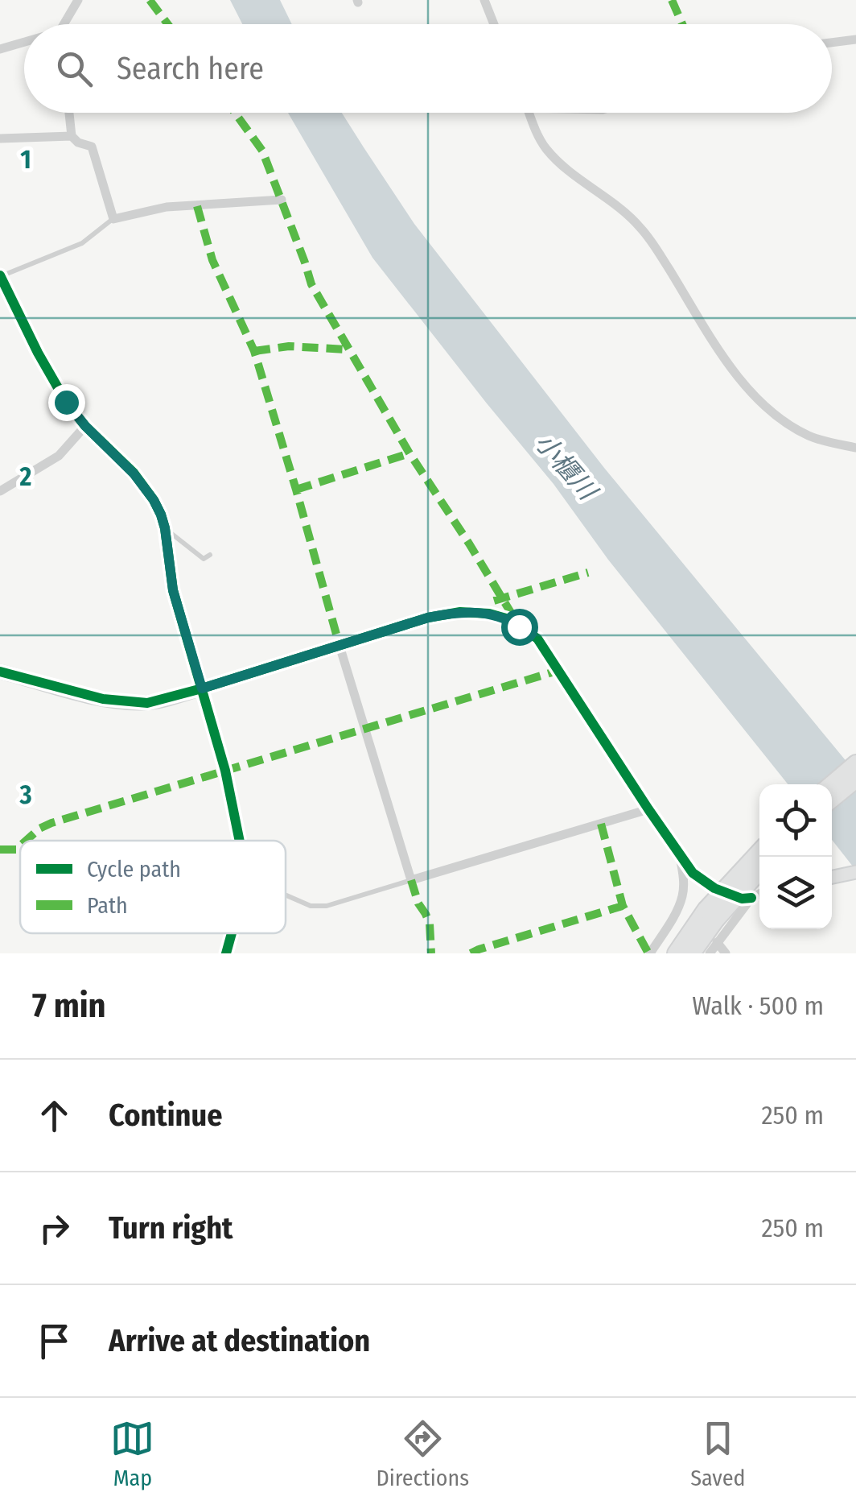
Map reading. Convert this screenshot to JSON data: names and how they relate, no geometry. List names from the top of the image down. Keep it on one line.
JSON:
{"water":["小櫃川"],"legend":["Cycle path","Path"],"page":{"search":"Search here","heading":["7 min","Walk · 500 m"],"list":[["Continue","250 m"],["Turn right","250 m"],"Arrive at destination"],"nav":["Map","Directions","Saved"]},"grid":{"rows":["1","2","3"]}}
